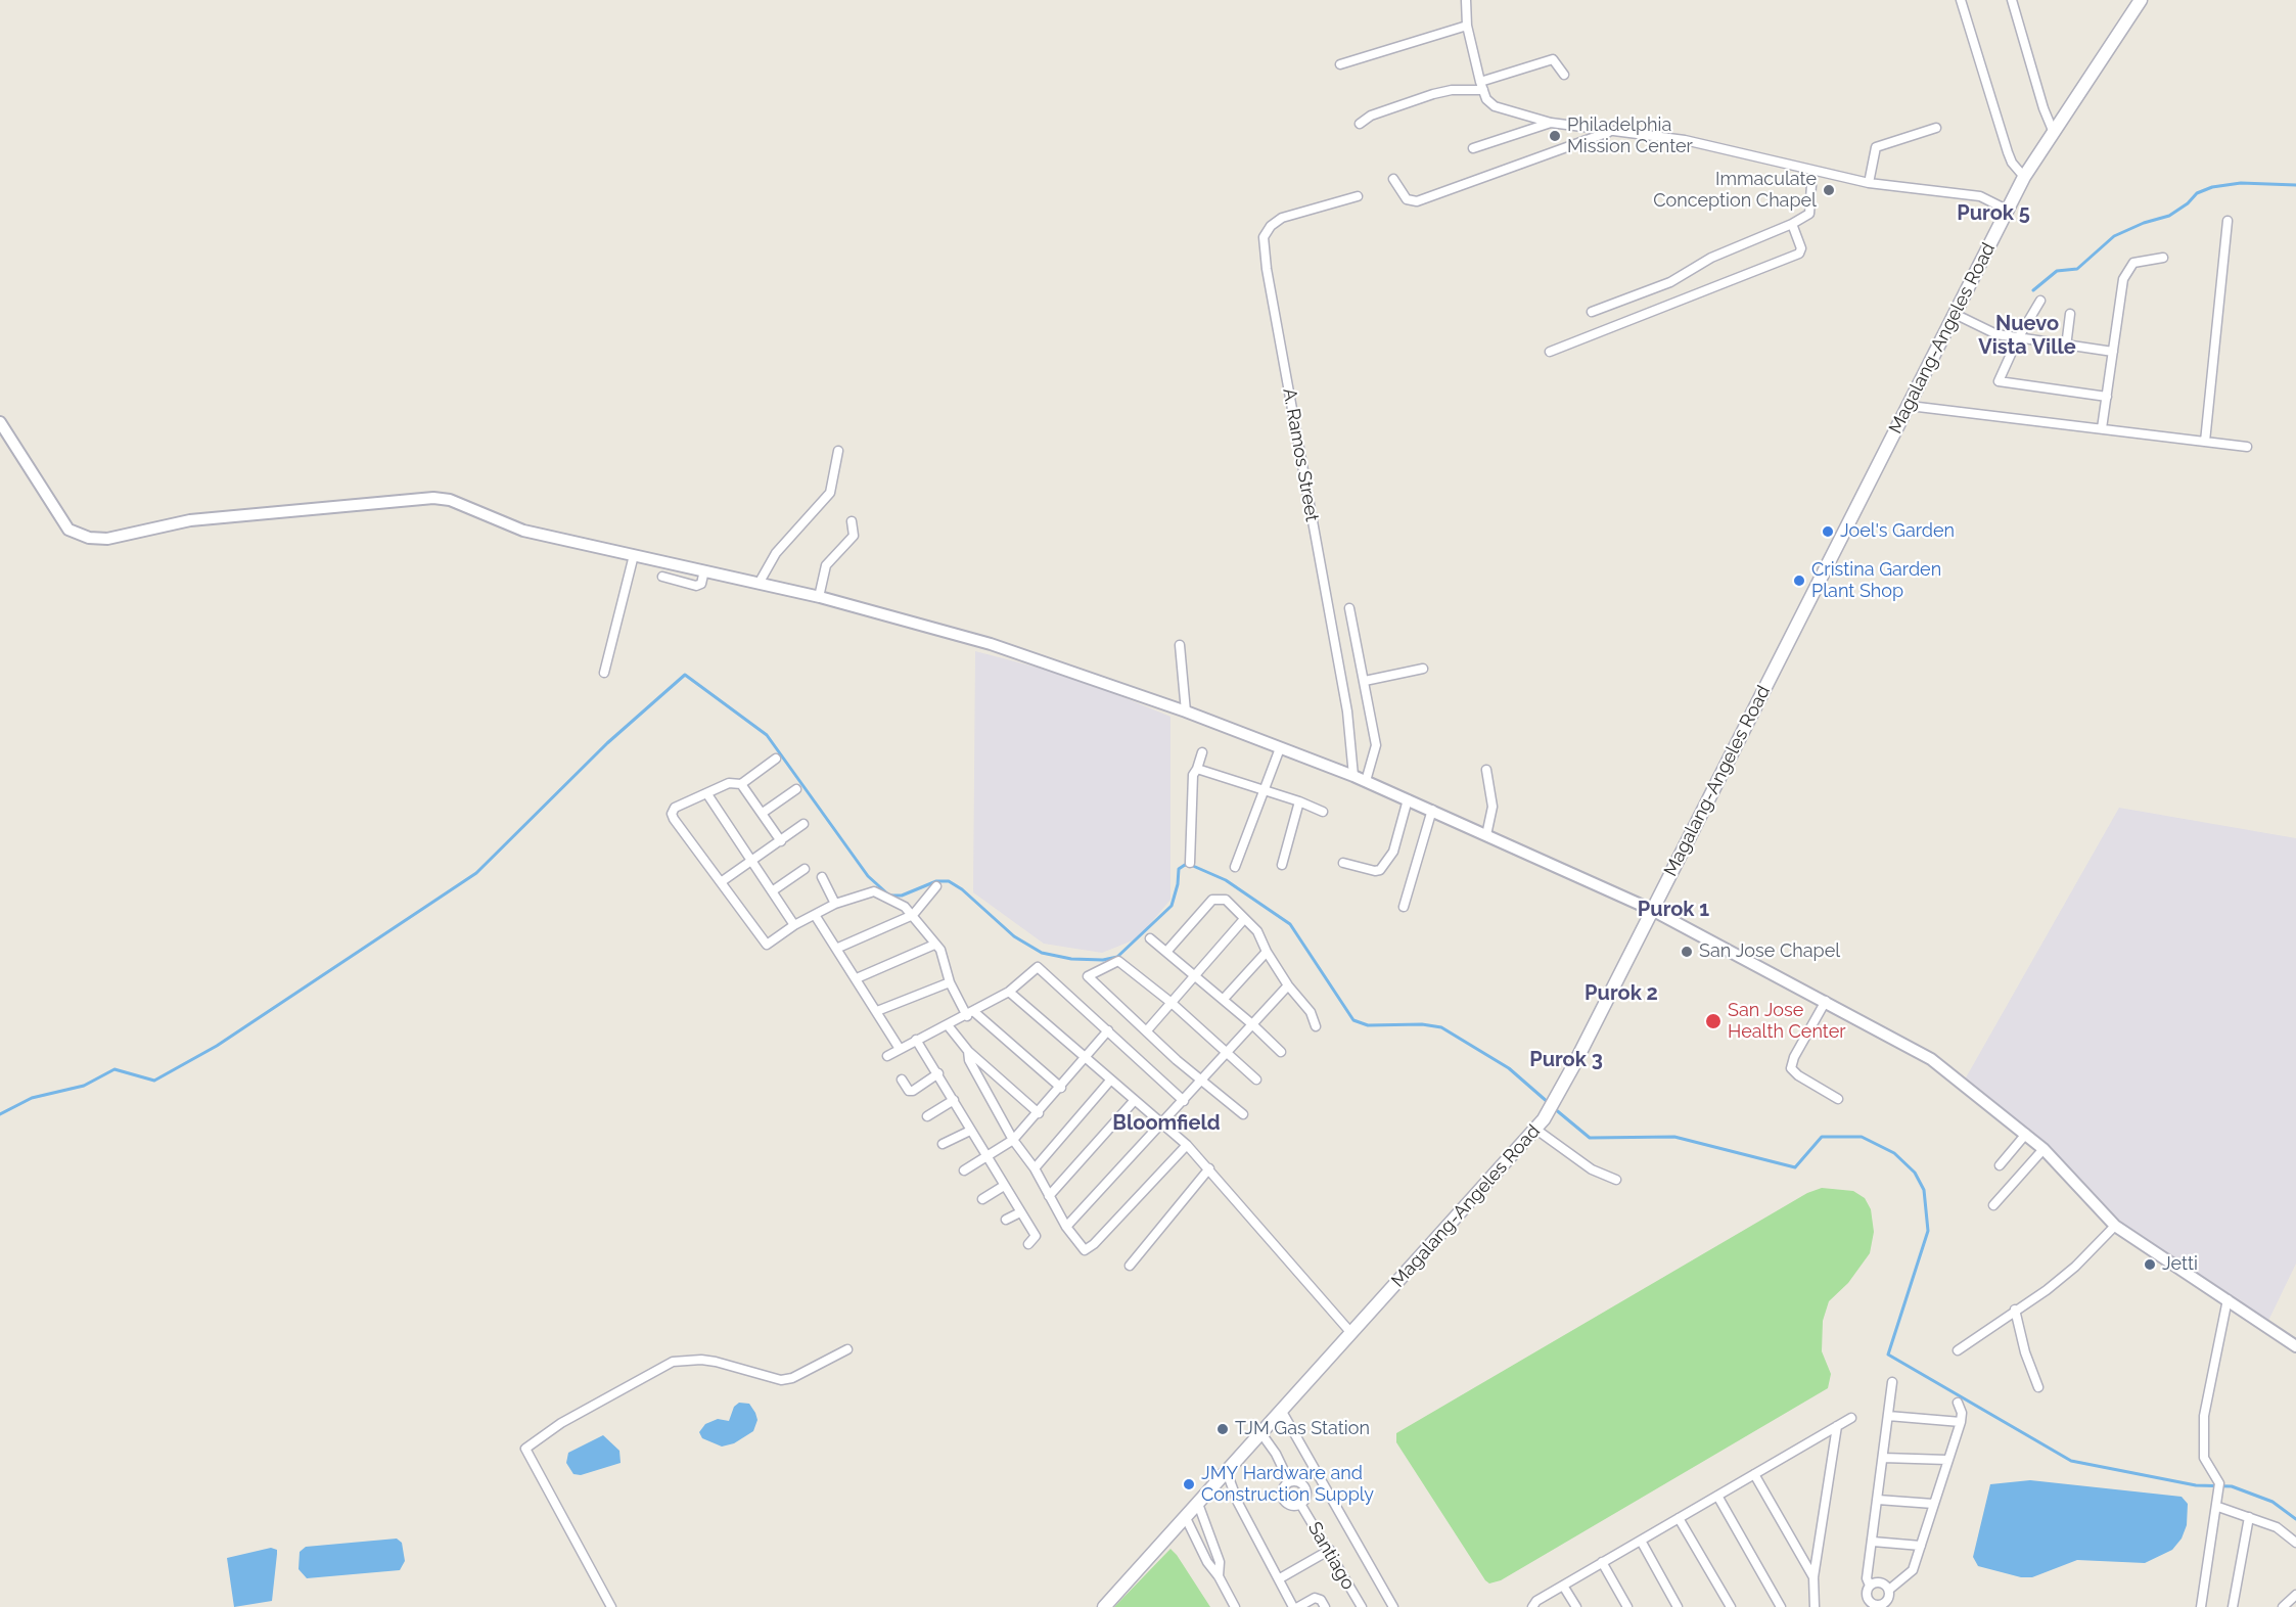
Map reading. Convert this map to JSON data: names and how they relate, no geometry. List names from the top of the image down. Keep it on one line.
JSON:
{"streets":{"main road":["Magalang-Angeles Road"],"street":["A. Ramos Street","Santiago"]},"crossings":[["Magalang-Angeles Road","Santiago"]],"districts":["Purok 5","Nuevo Vista Ville","Purok 1","Purok 2","Purok 3","Bloomfield"],"places":["Philadelphia Mission Center","Immaculate Conception Chapel","Joel's Garden","Cristina Garden Plant Shop","San Jose Chapel","San Jose Health Center","Jetti","TJM Gas Station","JMY Hardware and Construction Supply"]}
